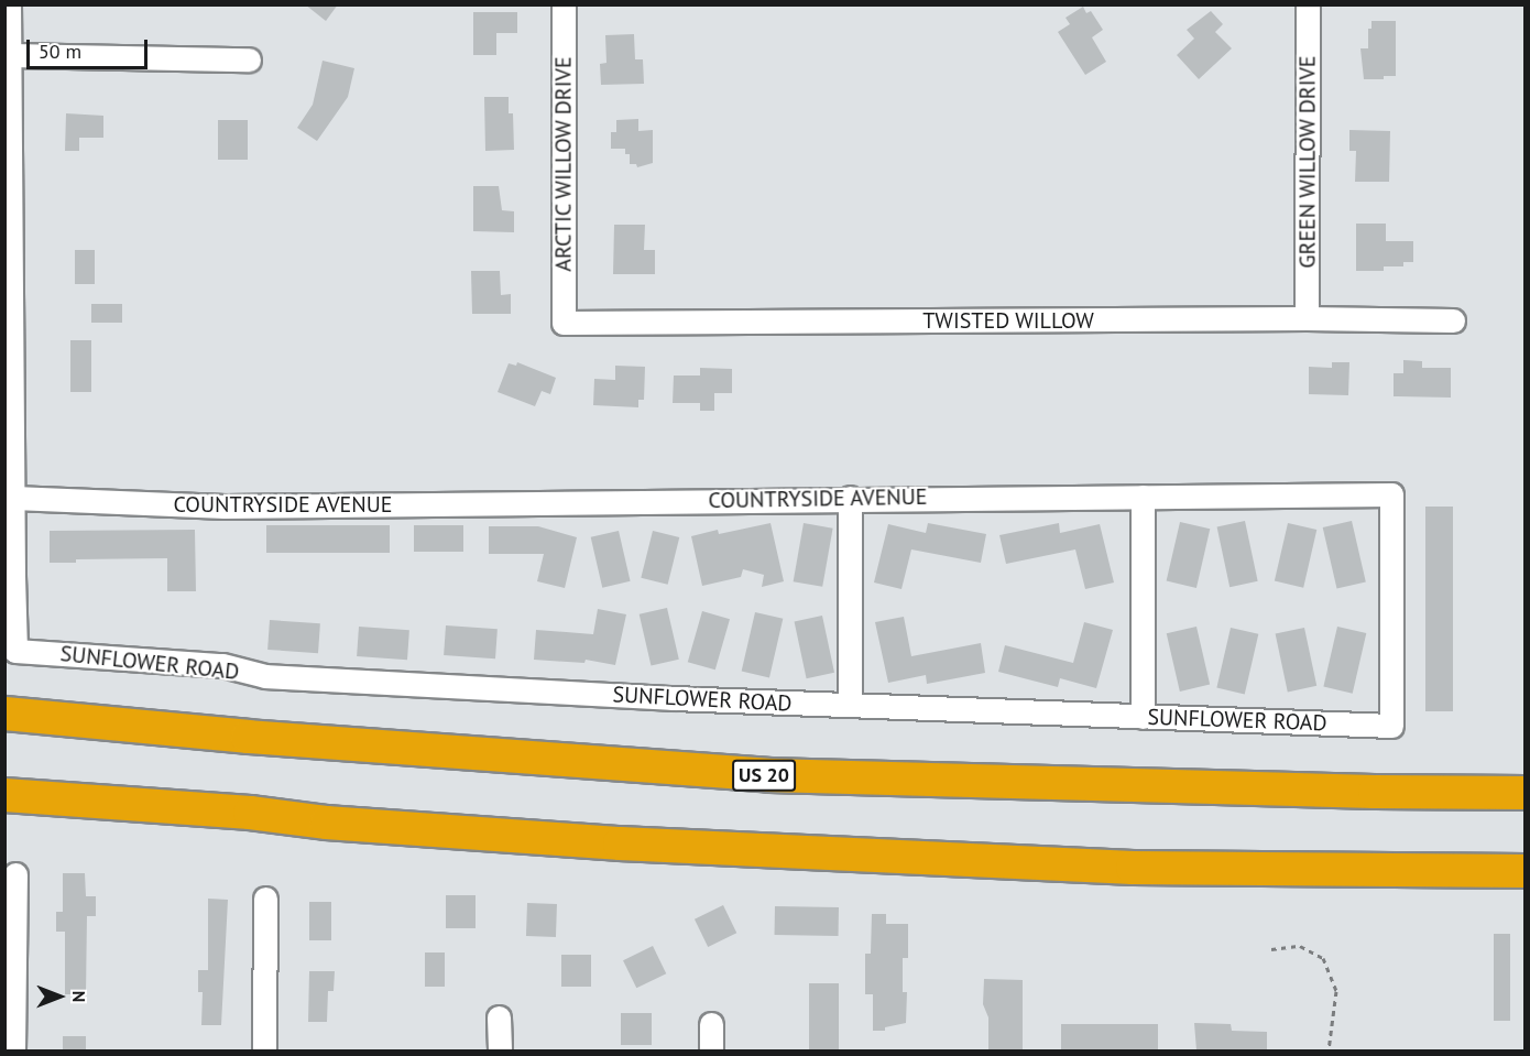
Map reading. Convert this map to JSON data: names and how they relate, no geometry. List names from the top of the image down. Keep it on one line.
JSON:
{"streets":{"highway":["US 20"],"street":["GREEN WILLOW DRIVE","ARCTIC WILLOW DRIVE","TWISTED WILLOW","COUNTRYSIDE AVENUE","SUNFLOWER ROAD"]},"crossings":[["GREEN WILLOW DRIVE","TWISTED WILLOW"],["ARCTIC WILLOW DRIVE","TWISTED WILLOW"],["COUNTRYSIDE AVENUE","SUNFLOWER ROAD"]],"scale_bar":"50 m","north":"right"}
